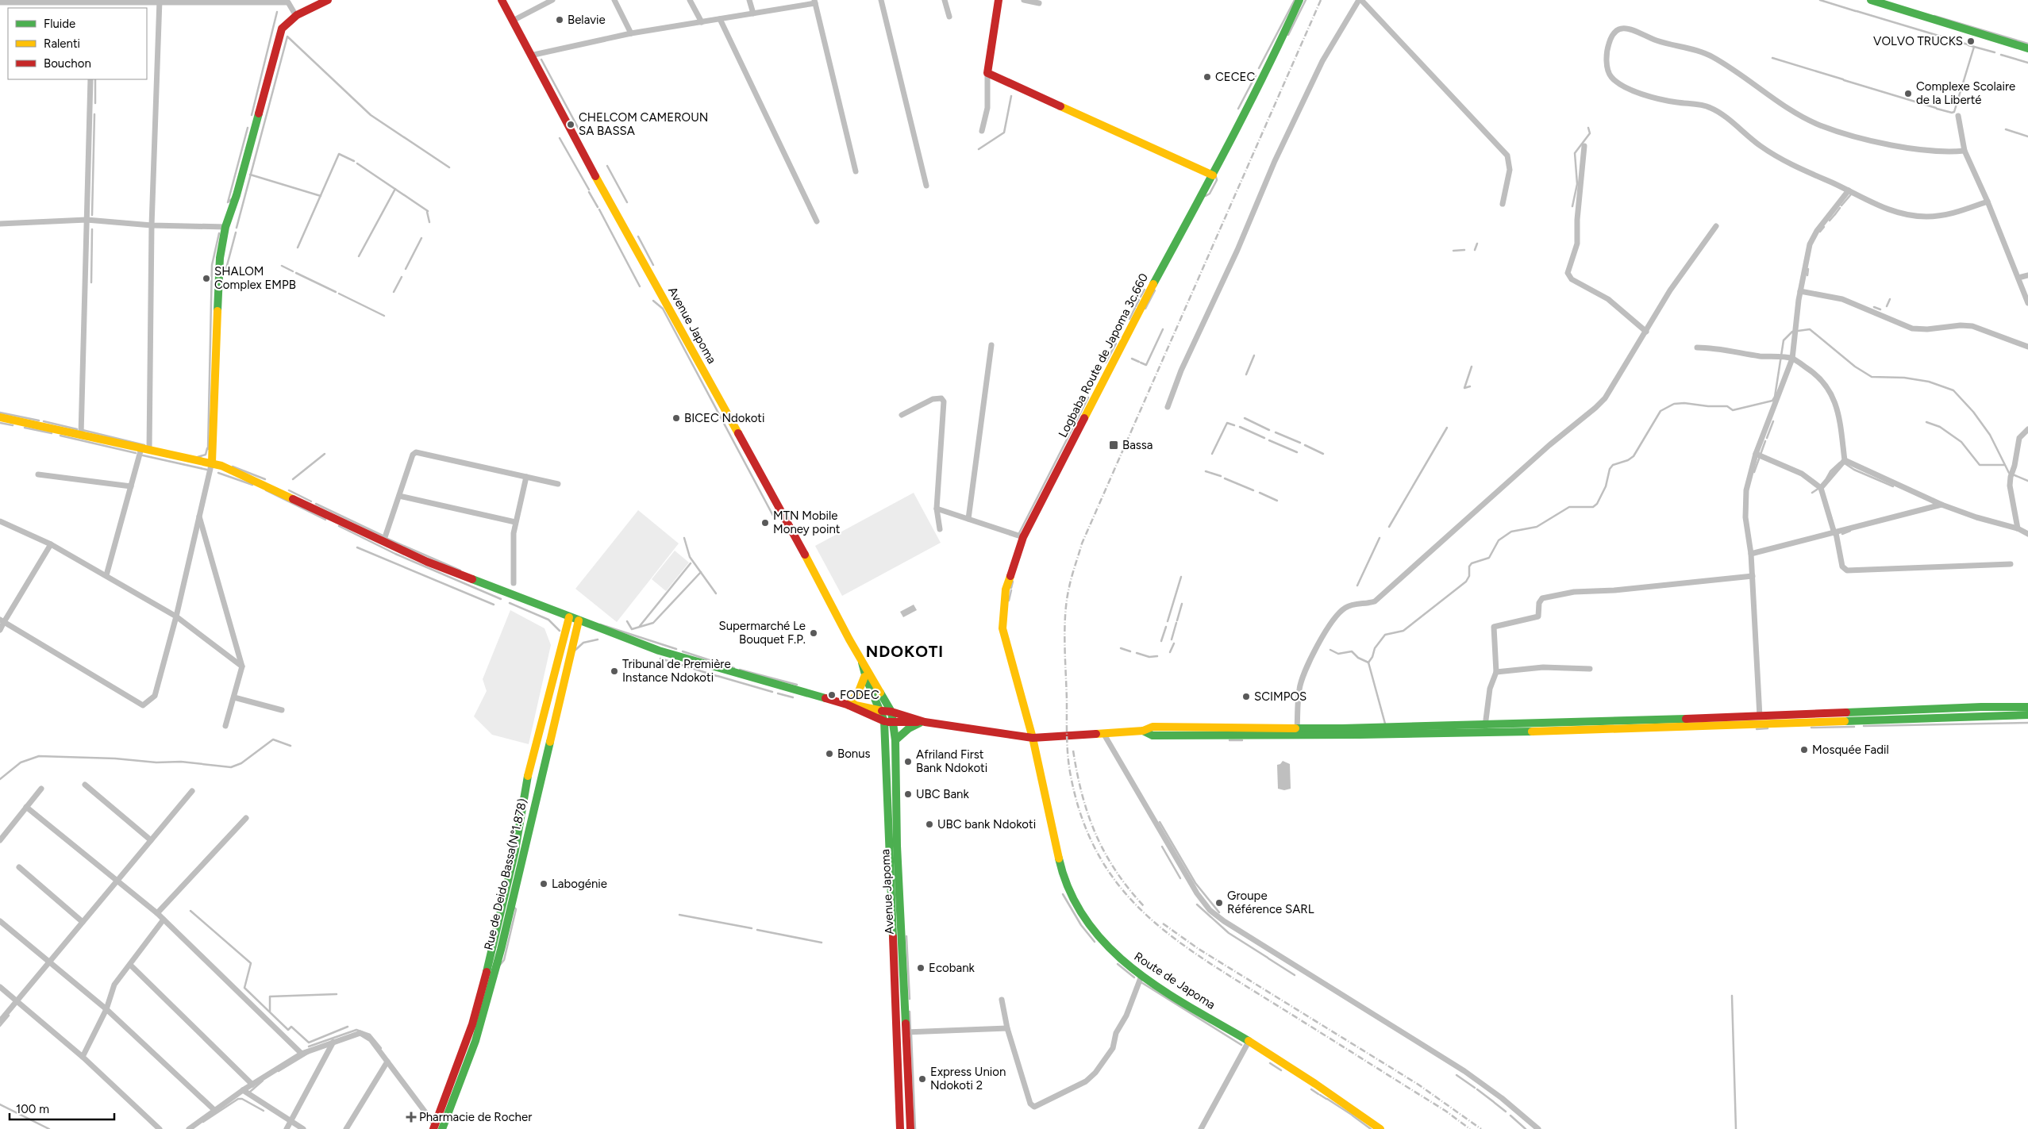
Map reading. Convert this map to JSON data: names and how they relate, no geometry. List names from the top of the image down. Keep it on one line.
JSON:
{"streets":{"main road":["Avenue Japoma","Logbaba Route de Japoma 3c.660","Rue de Deido Bassa(N°1.878)","Route de Japoma"]},"crossings":[["Logbaba Route de Japoma 3c.660","Route de Japoma"]],"districts":["NDOKOTI"],"places":{"other":["Belavie","VOLVO TRUCKS","CECEC","Complexe Scolaire de la Liberté","CHELCOM CAMEROUN SA BASSA","SHALOM Complex EMPB","BICEC Ndokoti","MTN Mobile Money point","Supermarché Le Bouquet F.P.","Tribunal de Première Instance Ndokoti","FODEC","SCIMPOS","Mosquée Fadil","Bonus","Afriland First Bank Ndokoti","UBC Bank","UBC bank Ndokoti","Labogénie","Groupe Référence SARL","Ecobank","Express Union Ndokoti 2"],"transit":["Bassa"],"health":["Pharmacie de Rocher"]},"legend":["Fluide","Ralenti","Bouchon"],"scale_bar":"100 m"}
